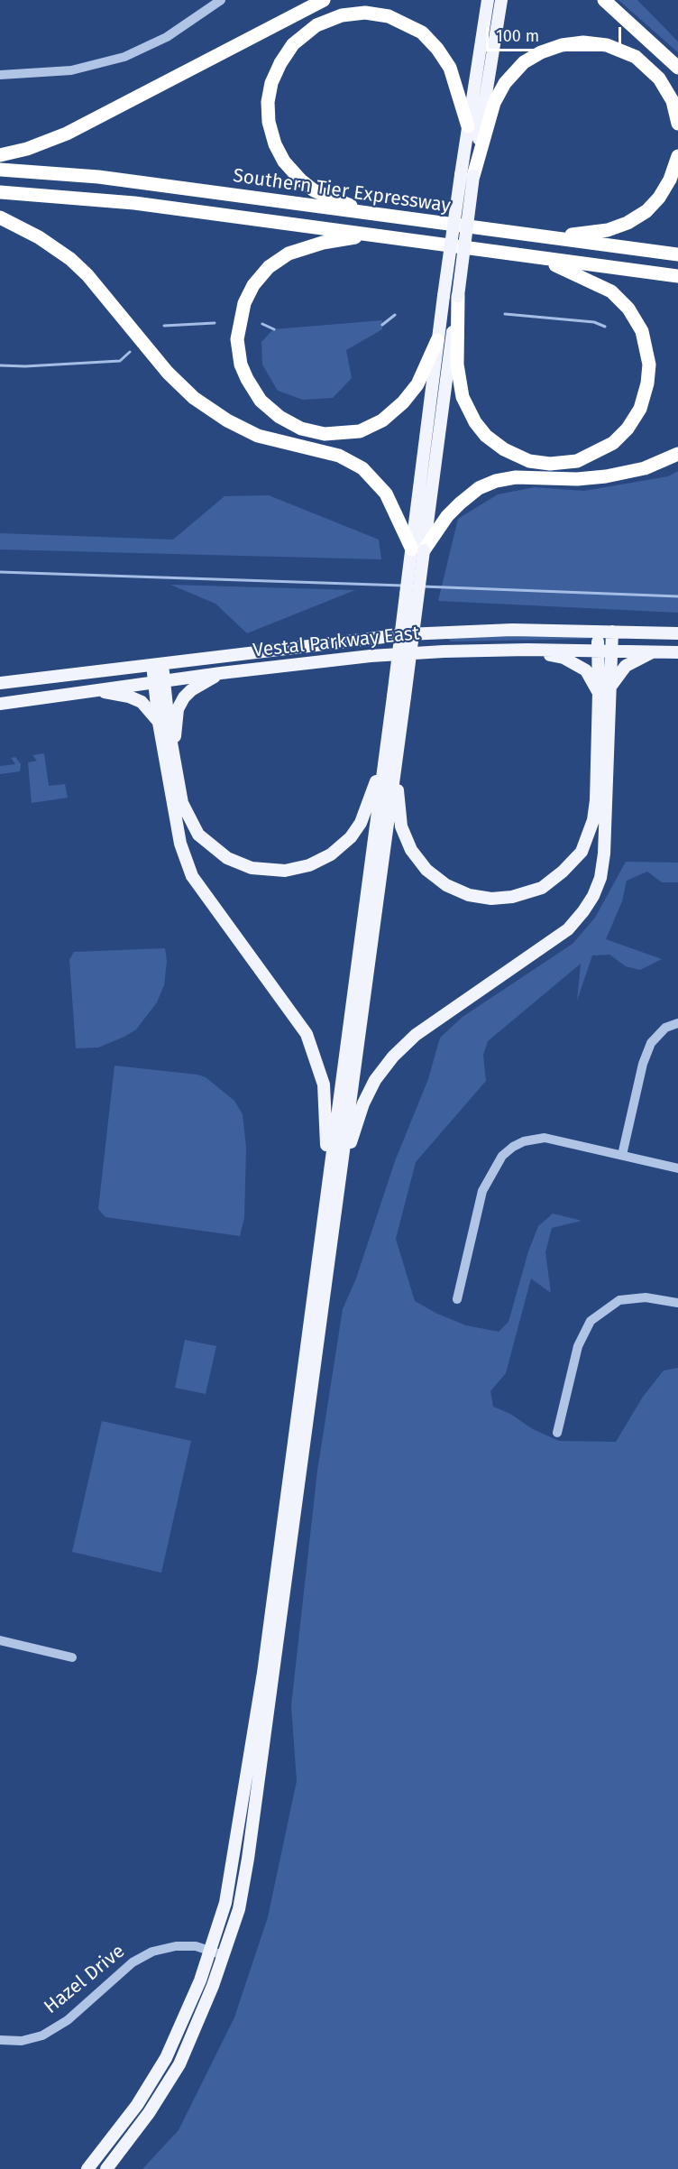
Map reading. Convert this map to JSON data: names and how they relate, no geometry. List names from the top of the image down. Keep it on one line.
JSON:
{"streets":{"highway":["Southern Tier Expressway"],"main road":["Vestal Parkway East"],"street":["Hazel Drive"]},"scale_bar":"100 m"}
